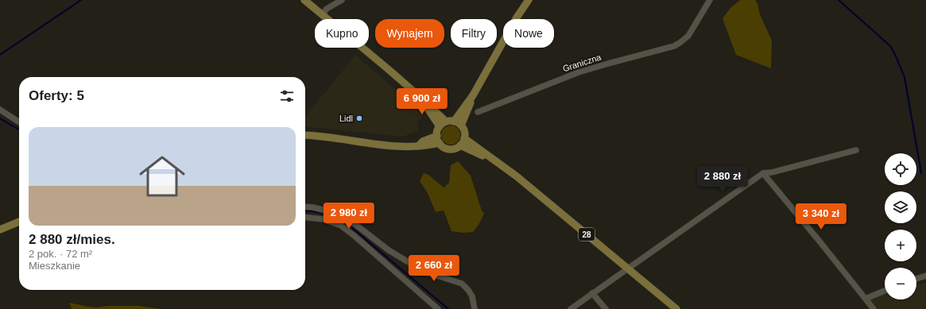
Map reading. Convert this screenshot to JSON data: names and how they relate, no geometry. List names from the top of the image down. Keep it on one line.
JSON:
{"streets":{"main road":["28"],"street":["Graniczna"]},"places":["Lidl"],"page":{"chip":["Kupno","Wynajem","Filtry","Nowe"],"heading":"Oferty: 5","price":["6 900 zł","2 880 zł","2 980 zł","3 340 zł","2 660 zł"],"list":[{"name":"2 880 zł/mies.","note":"2 pok. · 72 m² · Mieszkanie"}],"map_buttons":["+","−"]}}
